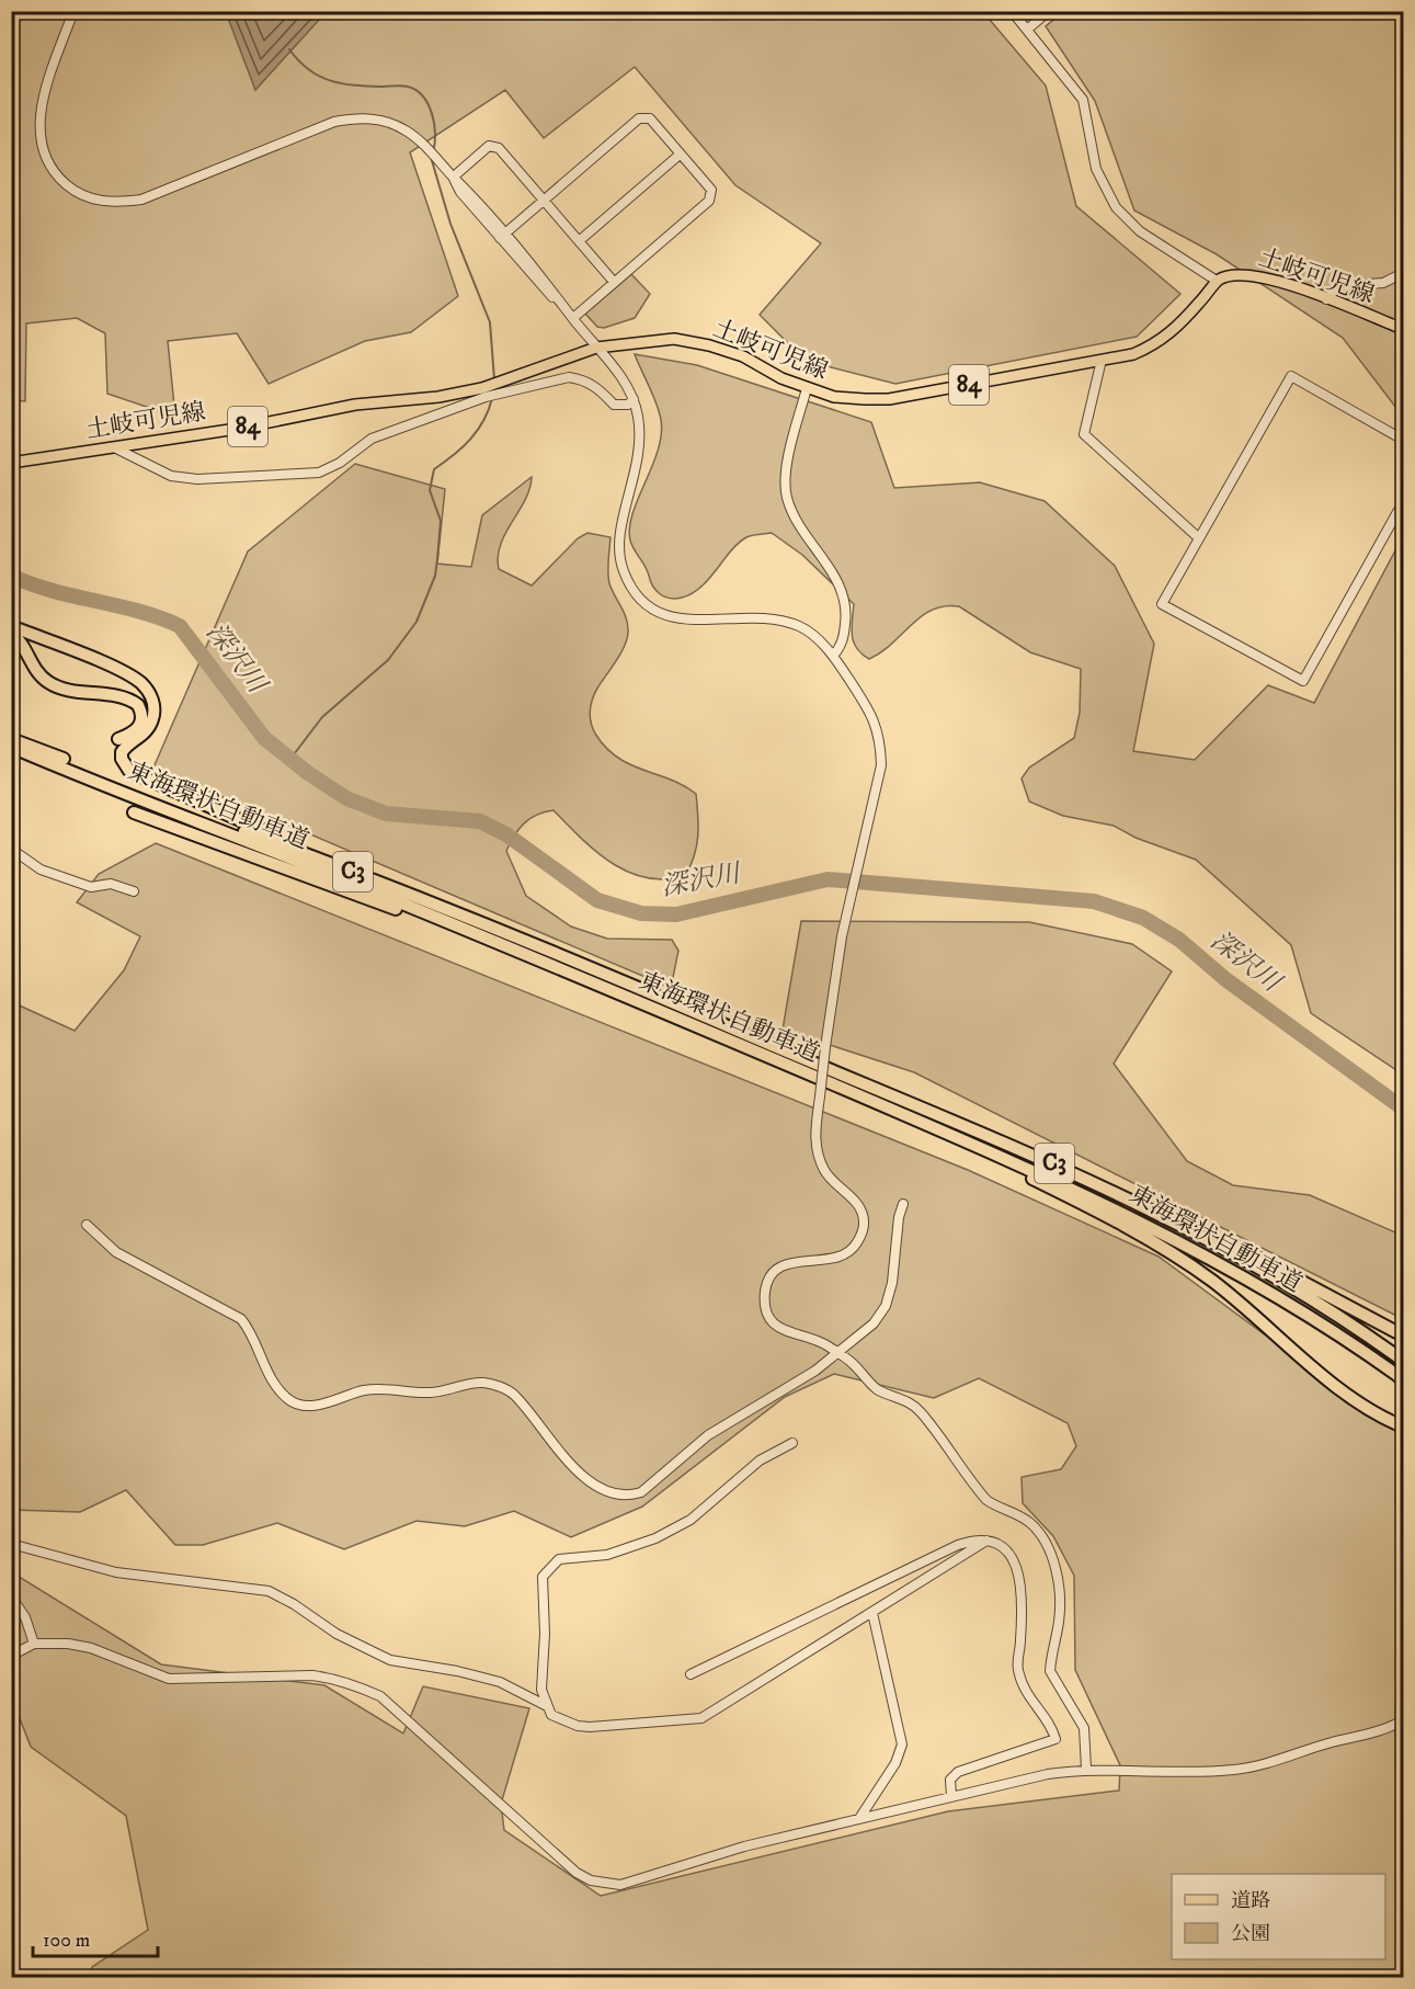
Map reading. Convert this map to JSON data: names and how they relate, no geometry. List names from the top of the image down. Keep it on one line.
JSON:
{"streets":{"highway":["東海環状自動車道","C3"],"main road":["土岐可児線","84"]},"crossings":[["東海環状自動車道","C3"]],"water":["深沢川"],"legend":["道路","公園"],"scale_bar":"100 m"}
